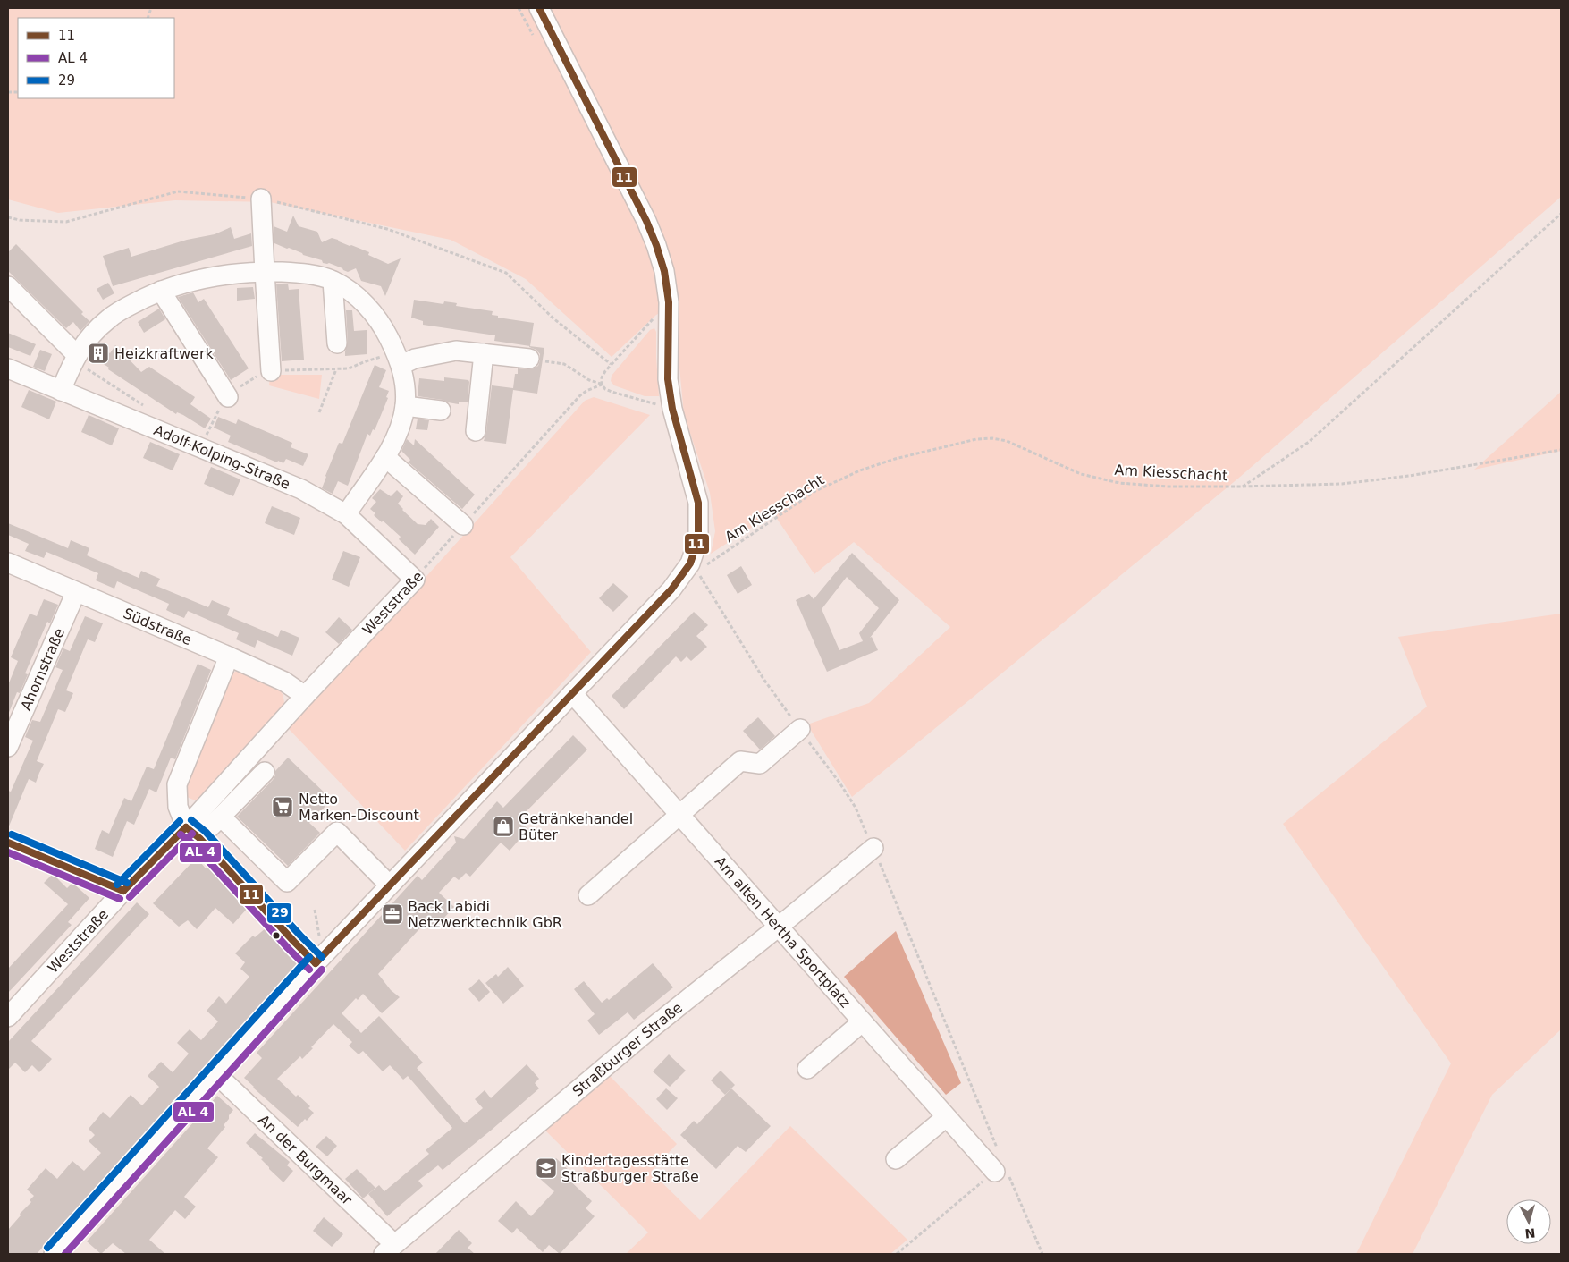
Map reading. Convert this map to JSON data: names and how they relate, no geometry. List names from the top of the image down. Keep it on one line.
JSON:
{"streets":{"street":["Adolf-Kolping-Straße","Weststraße","Südstraße","Ahornstraße","Am alten Hertha Sportplatz","Straßburger Straße","An der Burgmaar"],"path":["Am Kiesschacht"]},"crossings":[["Adolf-Kolping-Straße","Weststraße"],["Weststraße","Südstraße"],["Südstraße","Ahornstraße"],["Am alten Hertha Sportplatz","Straßburger Straße"],["Straßburger Straße","An der Burgmaar"]],"places":{"building":["Heizkraftwerk"],"supermarket":["Netto Marken-Discount"],"shop":["Getränkehandel Büter"],"office":["Back Labidi Netzwerktechnik GbR"],"school or university":["Kindertagesstätte Straßburger Straße"]},"lines":["transit line 11","transit line 29"],"legend":["11","AL 4","29"],"north":"bottom"}
